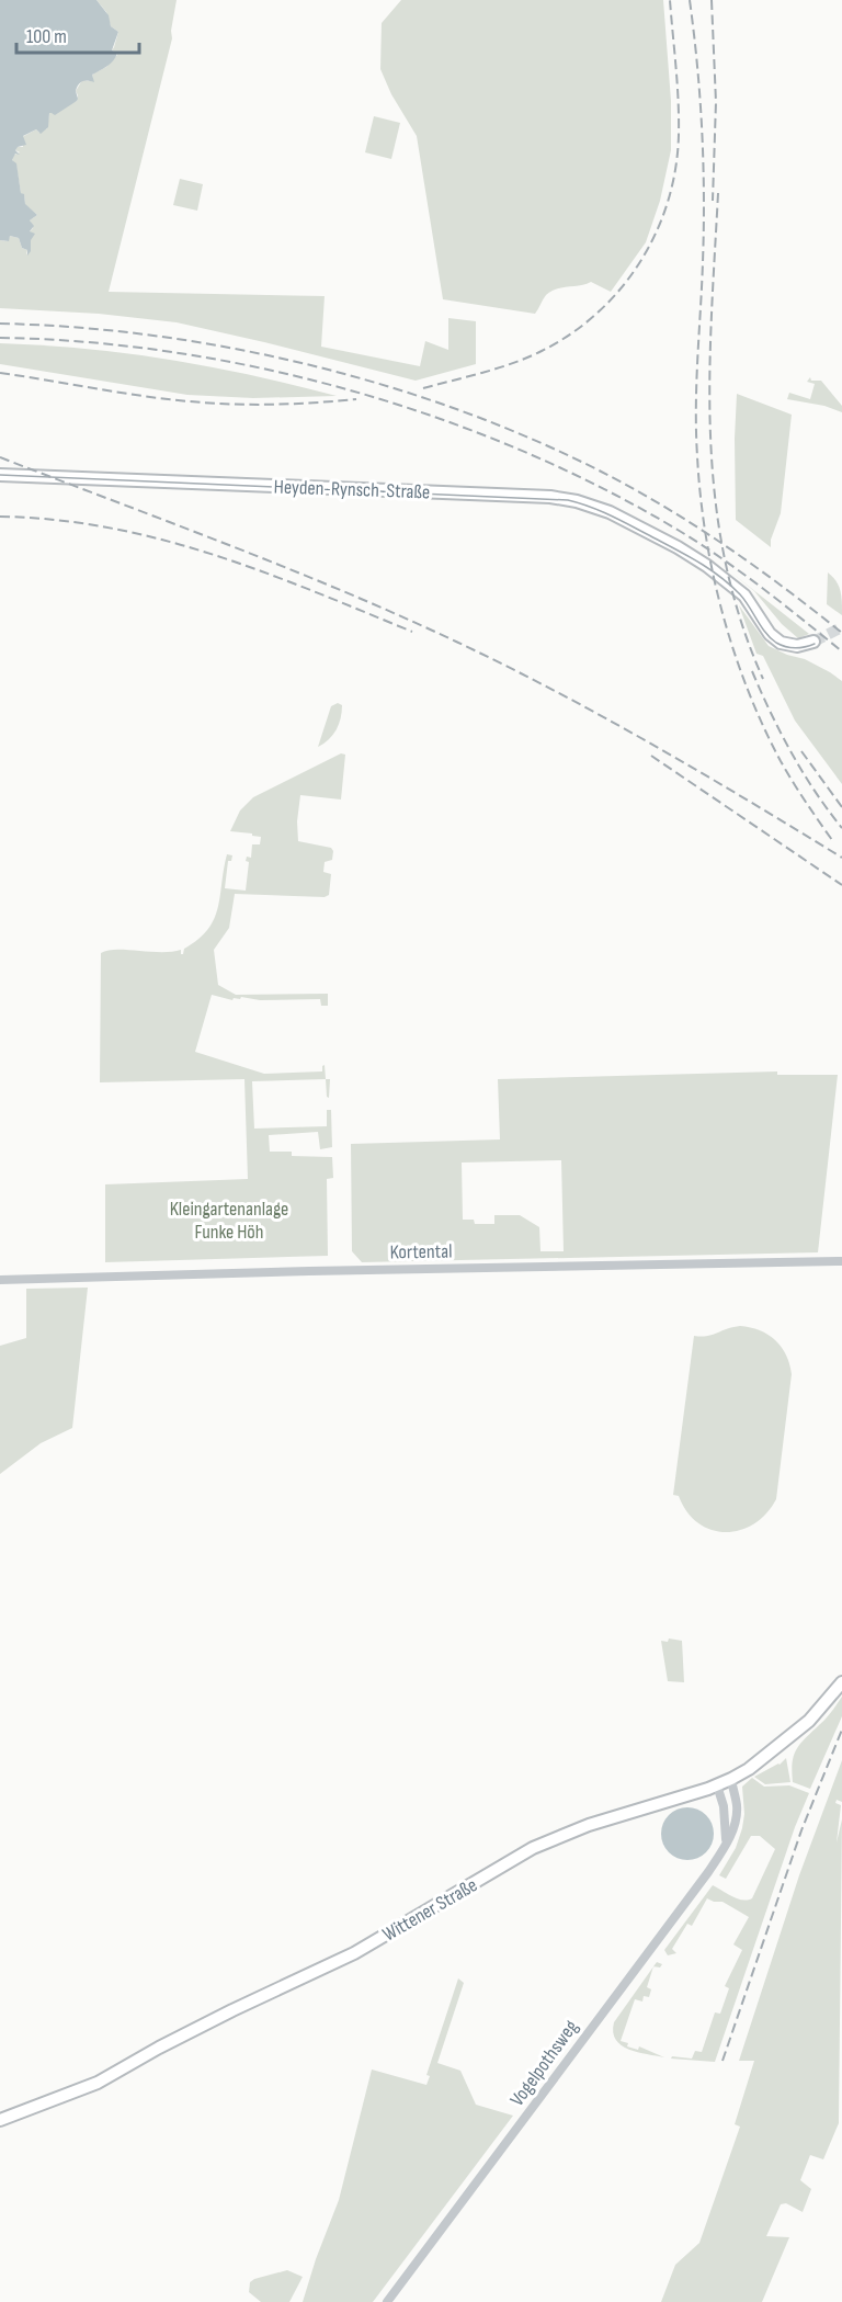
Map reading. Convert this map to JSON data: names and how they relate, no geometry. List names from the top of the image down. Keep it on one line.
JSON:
{"streets":{"main road":["Heyden-Rynsch-Straße","Wittener Straße"],"street":["Kortental","Vogelpothsweg"]},"crossings":[["Wittener Straße","Vogelpothsweg"]],"parks":["Kleingartenanlage Funke Höh"],"scale_bar":"100 m"}
